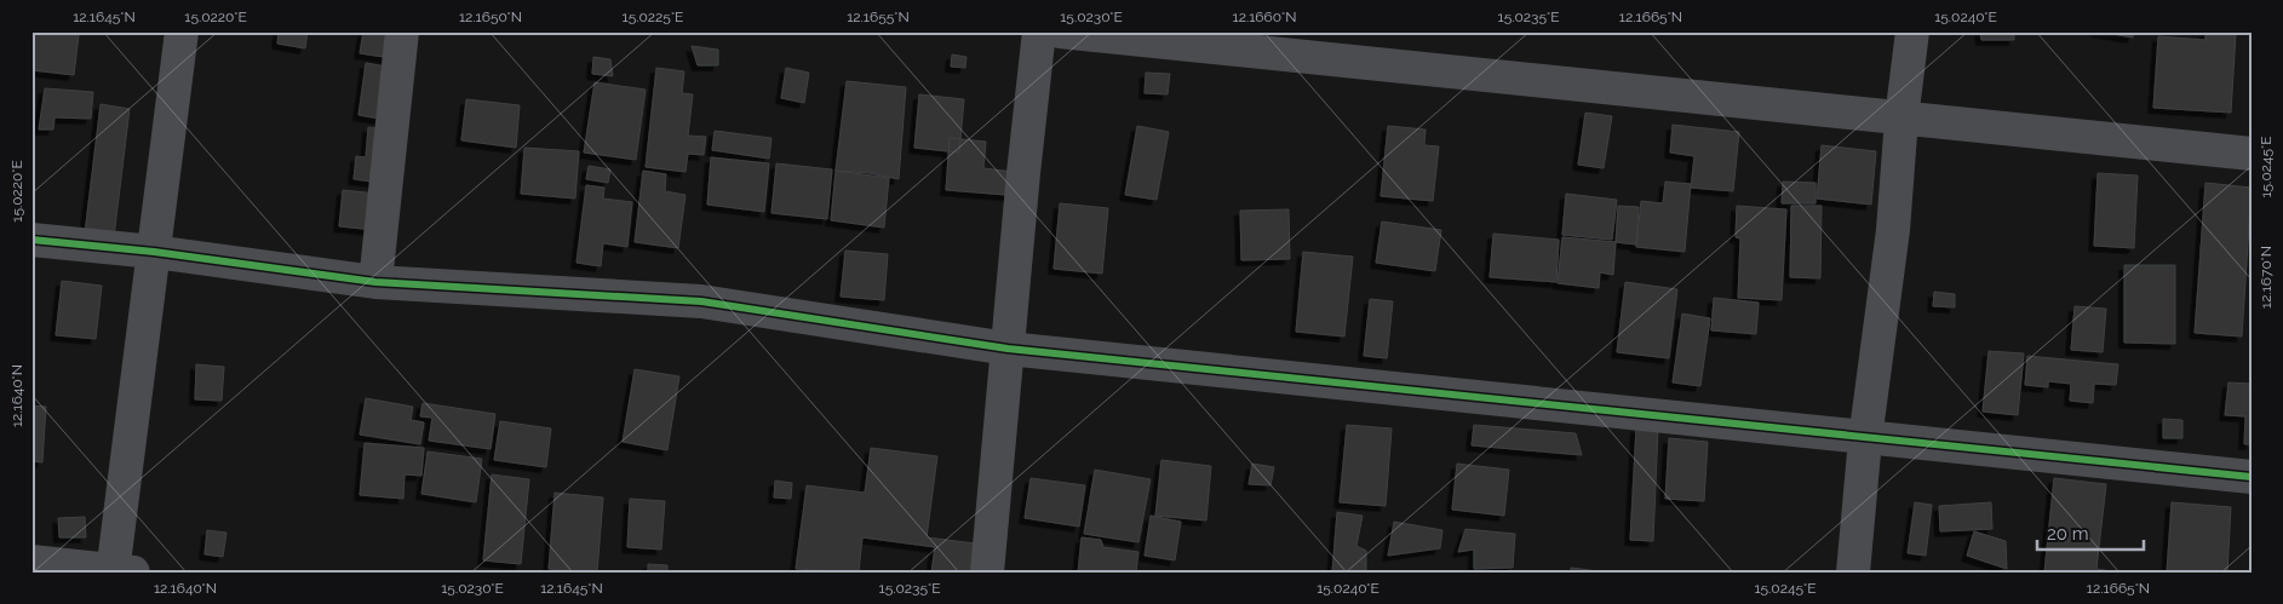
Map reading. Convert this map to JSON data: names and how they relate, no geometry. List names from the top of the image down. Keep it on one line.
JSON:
{"scale_bar":"20 m","coordinates":["12.1645°N","15.0220°E","12.1650°N","15.0225°E","12.1655°N","15.0230°E","12.1660°N","15.0235°E","12.1665°N","15.0240°E","15.0245°E","12.1670°N","12.1640°N"]}
